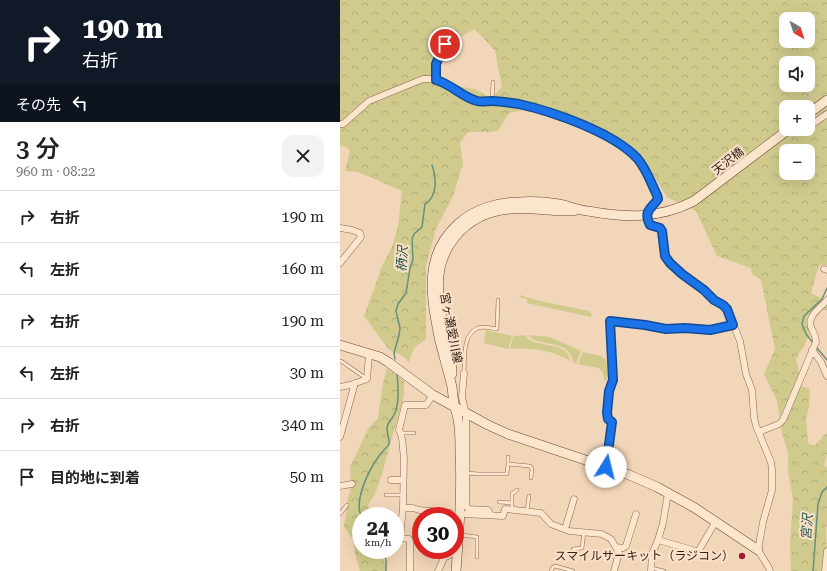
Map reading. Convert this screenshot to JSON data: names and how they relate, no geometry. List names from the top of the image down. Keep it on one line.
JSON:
{"streets":{"main road":["天沢橋","宮ヶ瀬愛川線"]},"crossings":[["天沢橋","宮ヶ瀬愛川線"]],"water":["柄沢","宮沢"],"places":["スマイルサーキット（ラジコン）"],"north":"bottom right","page":{"turn":["190 m","右折"],"map_buttons":["+","−"],"then":"その先","heading":["3 分","960 m · 08:22"],"list":[{"name":"右折","value":"190 m"},{"name":"左折","value":"160 m"},{"name":"右折","value":"190 m"},{"name":"左折","value":"30 m"},{"name":"右折","value":"340 m"},{"name":"目的地に到着","value":"50 m"}],"speed":"24 km/h","limit":"30"}}
